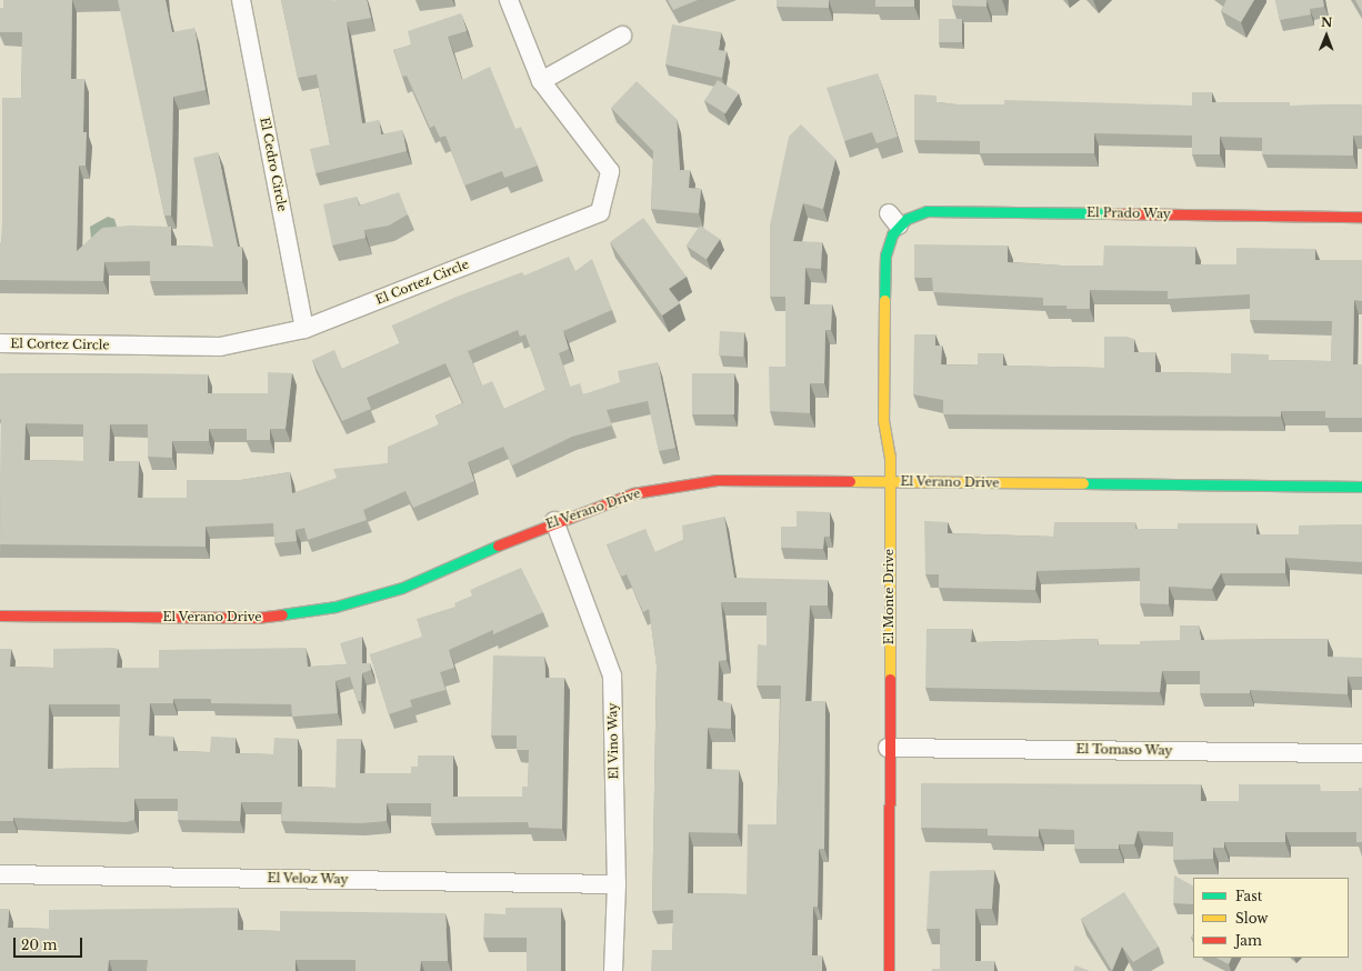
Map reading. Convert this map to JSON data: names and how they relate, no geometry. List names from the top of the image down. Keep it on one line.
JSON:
{"streets":{"street":["El Cedro Circle","El Prado Way","El Cortez Circle","El Verano Drive","El Monte Drive","El Vino Way","El Tomaso Way","El Veloz Way"]},"crossings":[["El Cedro Circle","El Cortez Circle"],["El Prado Way","El Monte Drive"],["El Verano Drive","El Monte Drive"],["El Verano Drive","El Vino Way"],["El Monte Drive","El Tomaso Way"],["El Vino Way","El Veloz Way"]],"legend":["Fast","Slow","Jam"],"scale_bar":"20 m","north":"top"}
